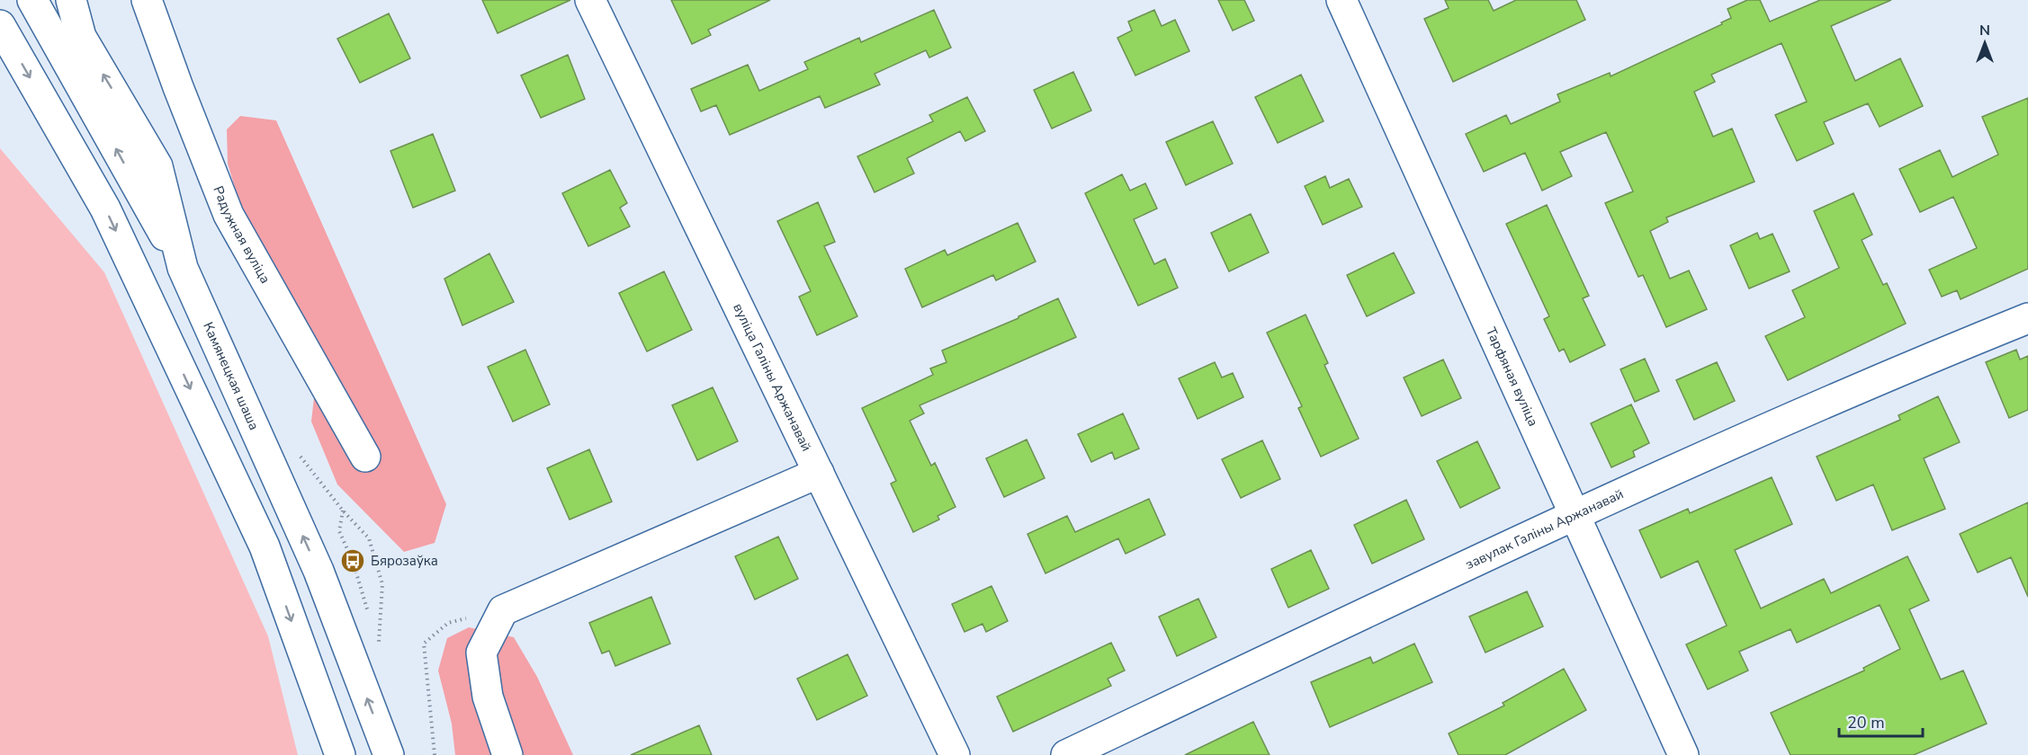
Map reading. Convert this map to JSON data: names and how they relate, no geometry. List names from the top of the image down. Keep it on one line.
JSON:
{"streets":{"street":["Радужная вуліца","Камянецкая шаша","вуліца Галіны Аржанавай","Тарфяная вуліца","завулак Галіны Аржанавай"]},"crossings":[["Тарфяная вуліца","завулак Галіны Аржанавай"]],"places":{"bus stop":["Бярозаўка"]},"scale_bar":"20 m","north":"top"}
